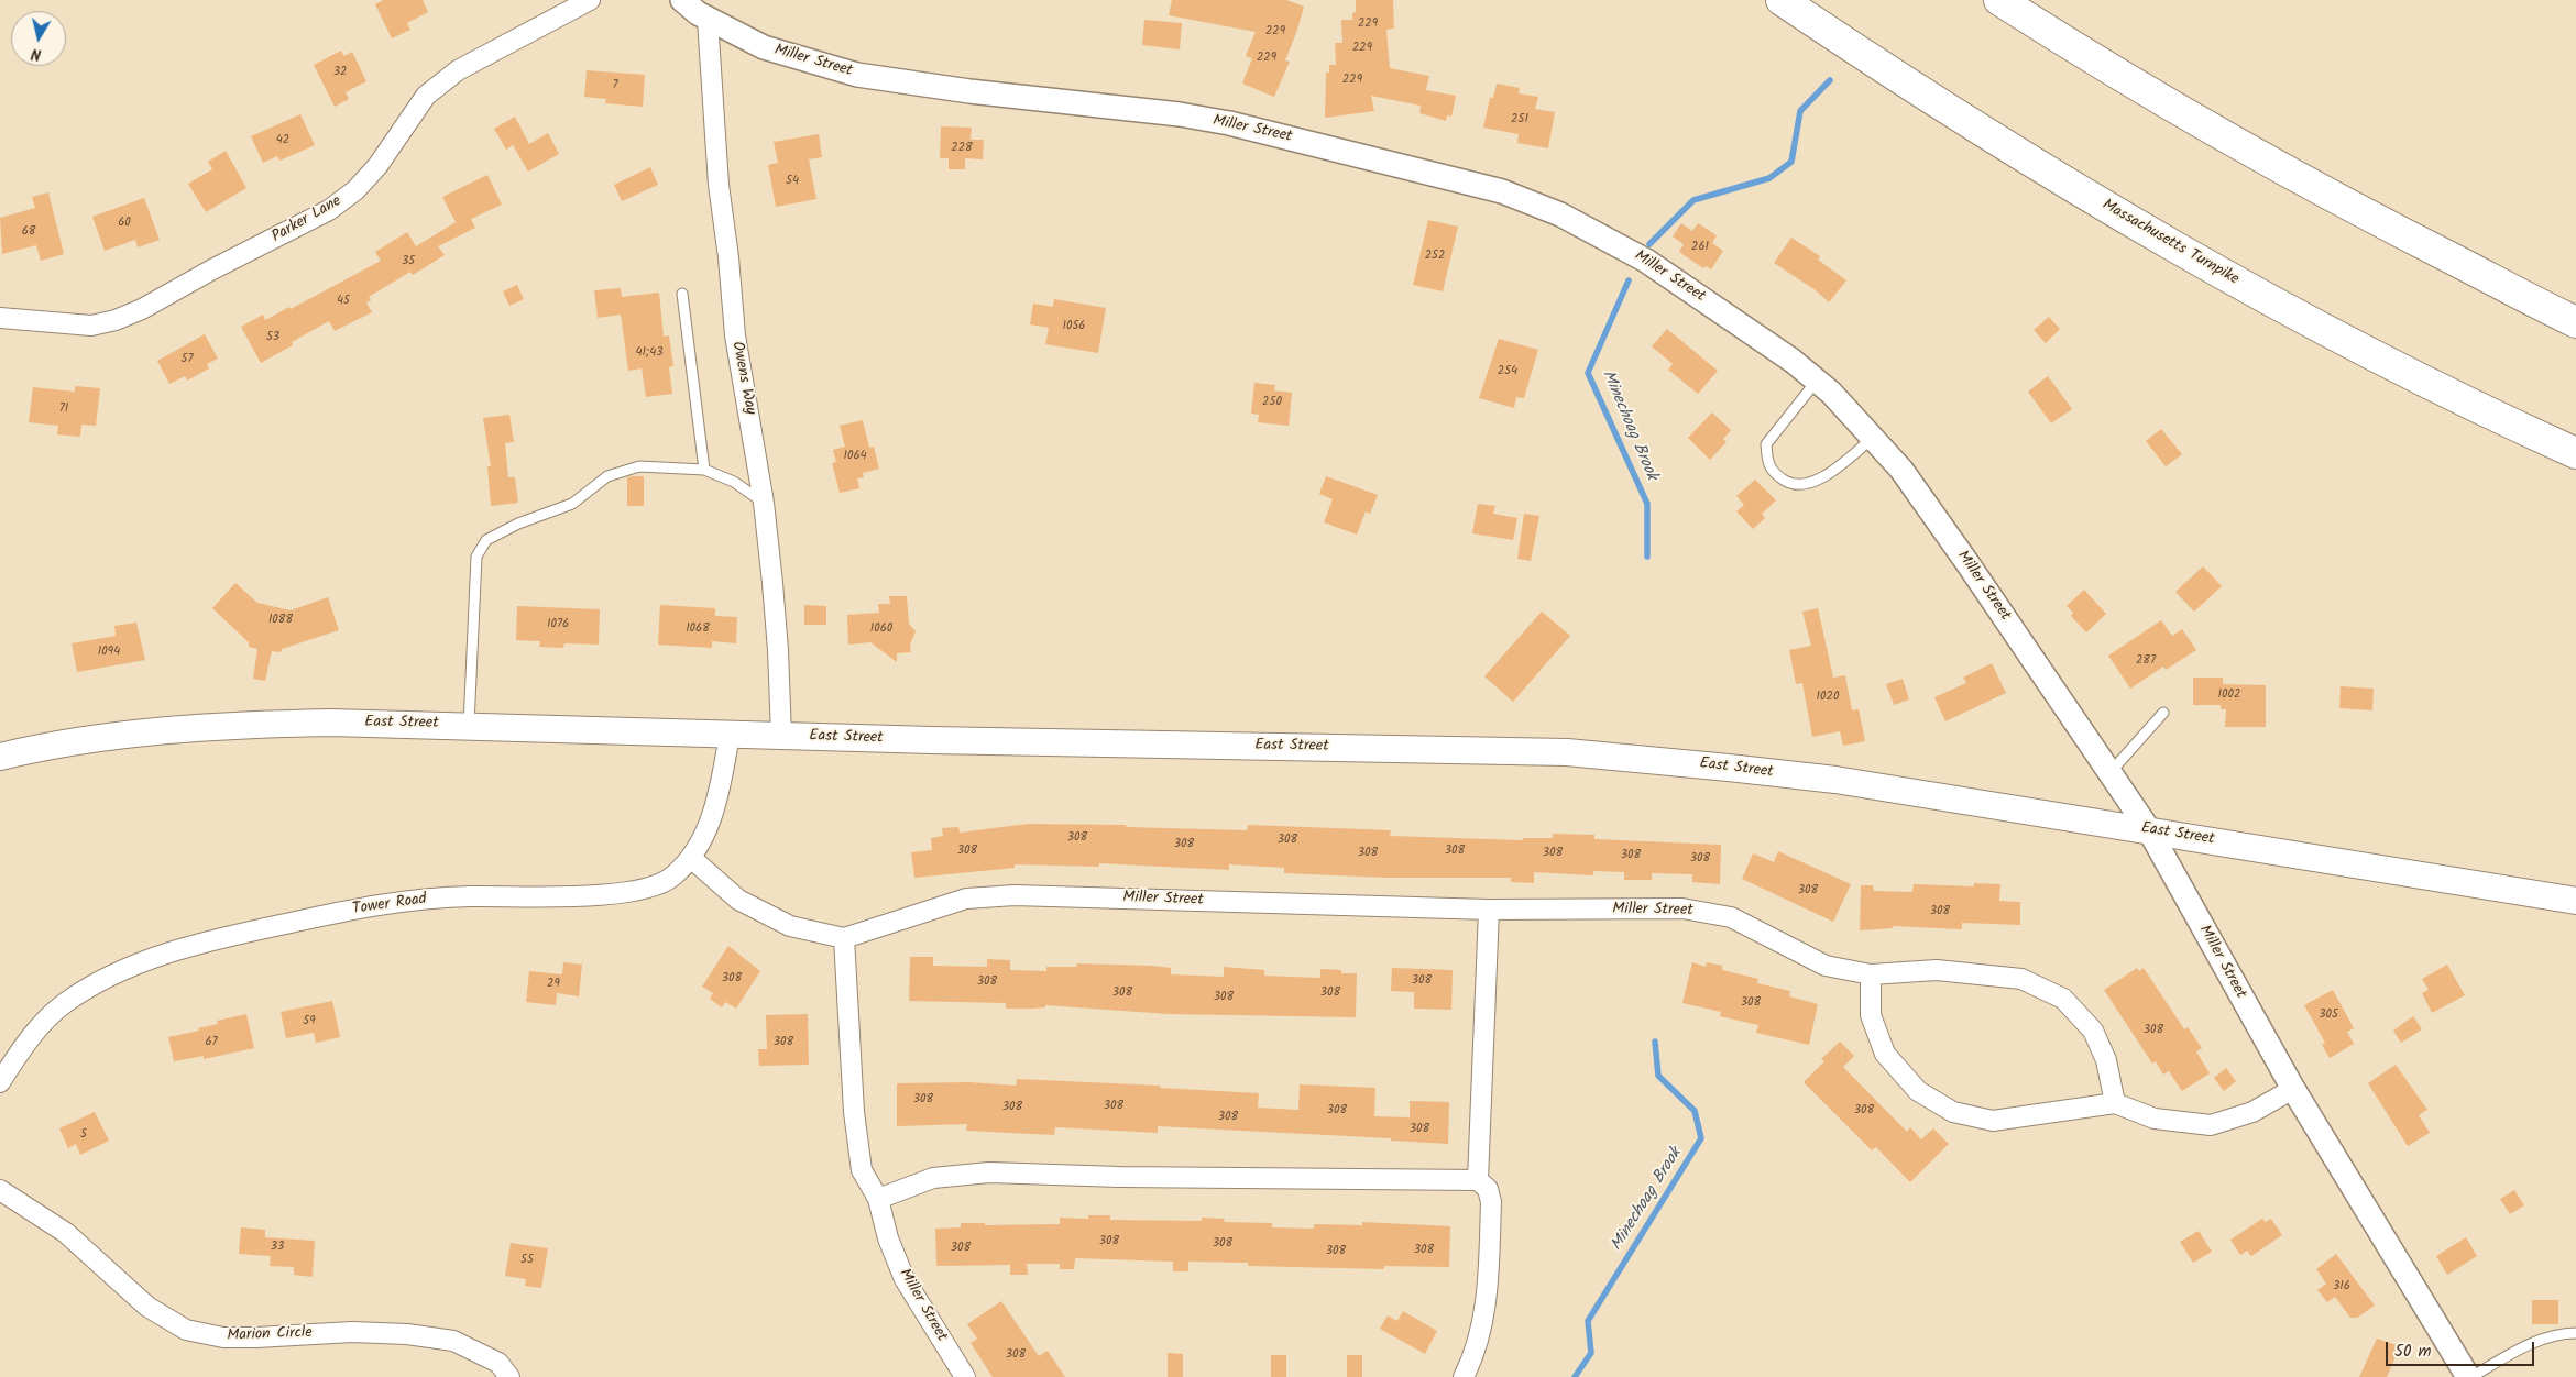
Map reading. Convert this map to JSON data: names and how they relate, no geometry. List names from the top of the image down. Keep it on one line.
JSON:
{"streets":{"highway":["Massachusetts Turnpike"],"main road":["East Street"],"street":["Miller Street","Parker Lane","Owens Way","Tower Road","Marion Circle"]},"crossings":[["Miller Street","Owens Way"],["Miller Street","East Street"],["Owens Way","East Street"],["East Street","Tower Road"]],"water":["Minechoag Brook"],"house_numbers":["229","229","229","229","32","229","7","251","42","228","54","60","68","261","252","35","45","1056","53","41;43","57","254","250","71","1064","1088","1076","1068","1060","1094","287","1002","1020","308","308","308","308","308","308","308","308","308","308","308","308","308","308","29","308","308","308","308","305","59","308","67","308","308","308","308","308","308","308","308","5","308","308","33","308","308","308","55","316","308"],"scale_bar":"50 m","north":"bottom"}
